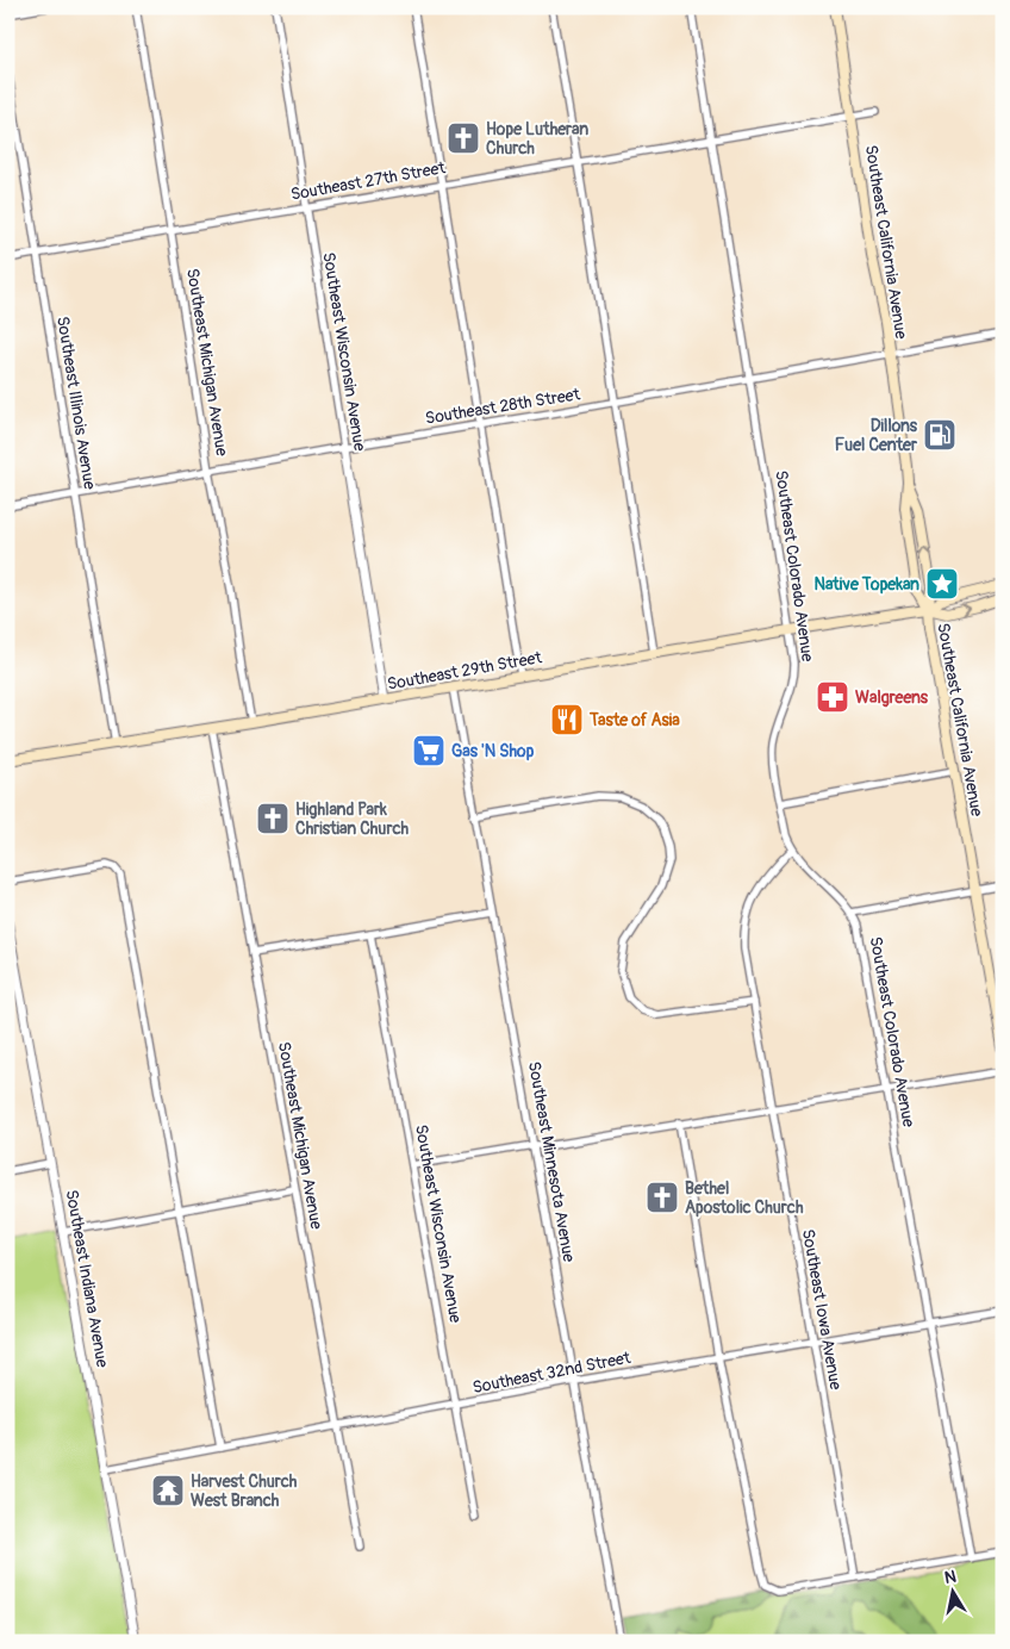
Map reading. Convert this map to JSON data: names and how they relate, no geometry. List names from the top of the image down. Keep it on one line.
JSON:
{"streets":{"main road":["Southeast California Avenue","Southeast 29th Street"],"street":["Southeast 27th Street","Southeast Wisconsin Avenue","Southeast Michigan Avenue","Southeast Illinois Avenue","Southeast 28th Street","Southeast Colorado Avenue","Southeast Minnesota Avenue","Southeast Indiana Avenue","Southeast Iowa Avenue","Southeast 32nd Street"]},"crossings":[["Southeast 27th Street","Southeast California Avenue"],["Southeast 27th Street","Southeast Wisconsin Avenue"],["Southeast 27th Street","Southeast Michigan Avenue"],["Southeast 27th Street","Southeast Illinois Avenue"],["Southeast 27th Street","Southeast Colorado Avenue"],["Southeast California Avenue","Southeast 28th Street"],["Southeast California Avenue","Southeast 29th Street"],["Southeast Wisconsin Avenue","Southeast 28th Street"],["Southeast Wisconsin Avenue","Southeast 29th Street"],["Southeast Wisconsin Avenue","Southeast 32nd Street"],["Southeast Michigan Avenue","Southeast 28th Street"],["Southeast Michigan Avenue","Southeast 29th Street"],["Southeast Michigan Avenue","Southeast 32nd Street"],["Southeast Illinois Avenue","Southeast 28th Street"],["Southeast Illinois Avenue","Southeast 29th Street"],["Southeast 28th Street","Southeast Colorado Avenue"],["Southeast Colorado Avenue","Southeast 29th Street"],["Southeast Colorado Avenue","Southeast Iowa Avenue"],["Southeast Colorado Avenue","Southeast 32nd Street"],["Southeast 29th Street","Southeast Minnesota Avenue"],["Southeast Minnesota Avenue","Southeast 32nd Street"],["Southeast Indiana Avenue","Southeast 32nd Street"],["Southeast Iowa Avenue","Southeast 32nd Street"]],"places":{"church":["Hope Lutheran Church","Highland Park Christian Church","Bethel Apostolic Church"],"fuel station":["Dillons Fuel Center"],"place":["Native Topekan"],"pharmacy":["Walgreens"],"restaurant":["Taste of Asia"],"supermarket":["Gas 'N Shop"],"temple":["Harvest Church West Branch"]},"north":"top"}
